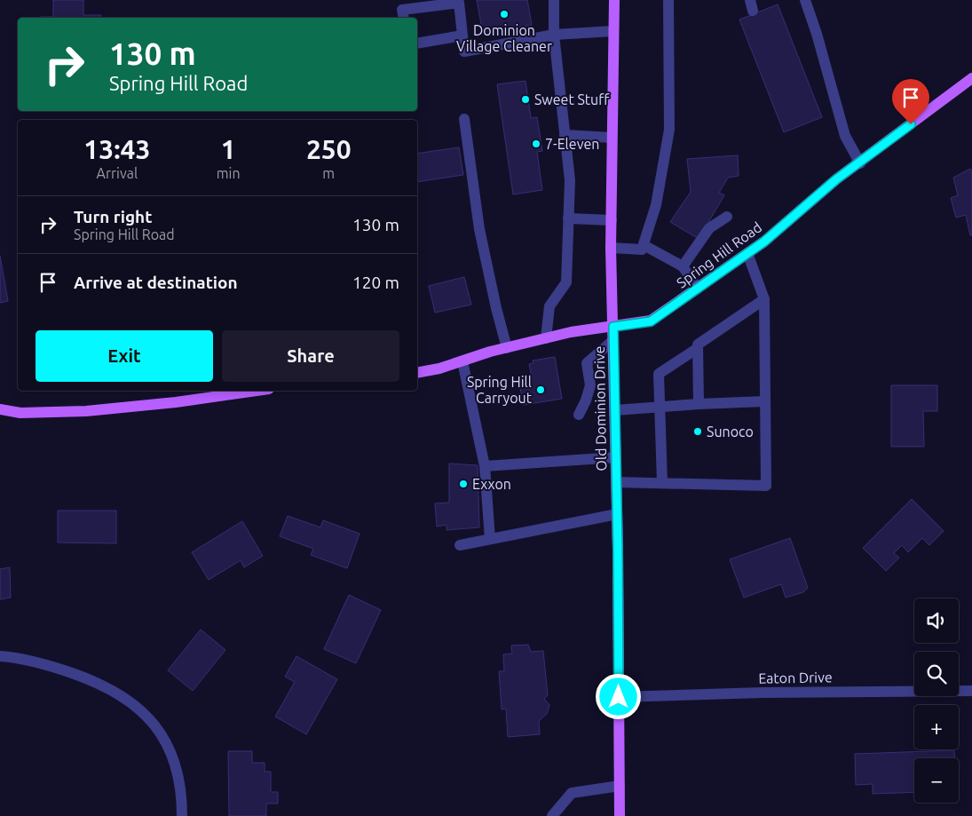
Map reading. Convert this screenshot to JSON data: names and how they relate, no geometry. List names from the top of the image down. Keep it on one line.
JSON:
{"streets":{"main road":["Spring Hill Road","Old Dominion Drive"],"street":["Eaton Drive"]},"crossings":[["Spring Hill Road","Old Dominion Drive"],["Old Dominion Drive","Eaton Drive"]],"places":["Dominion Village Cleaner","Sweet Stuff","7-Eleven","Spring Hill Carryout","Sunoco","Exxon"],"page":{"turn":["130 m","Spring Hill Road"],"eta":["13:43","Arrival","1","min","250","m"],"list":[{"name":"Turn right","note":"Spring Hill Road","value":"130 m"},{"name":"Arrive at destination","value":"120 m"}],"buttons":["Exit","Share"],"map_buttons":["+","−"]}}
